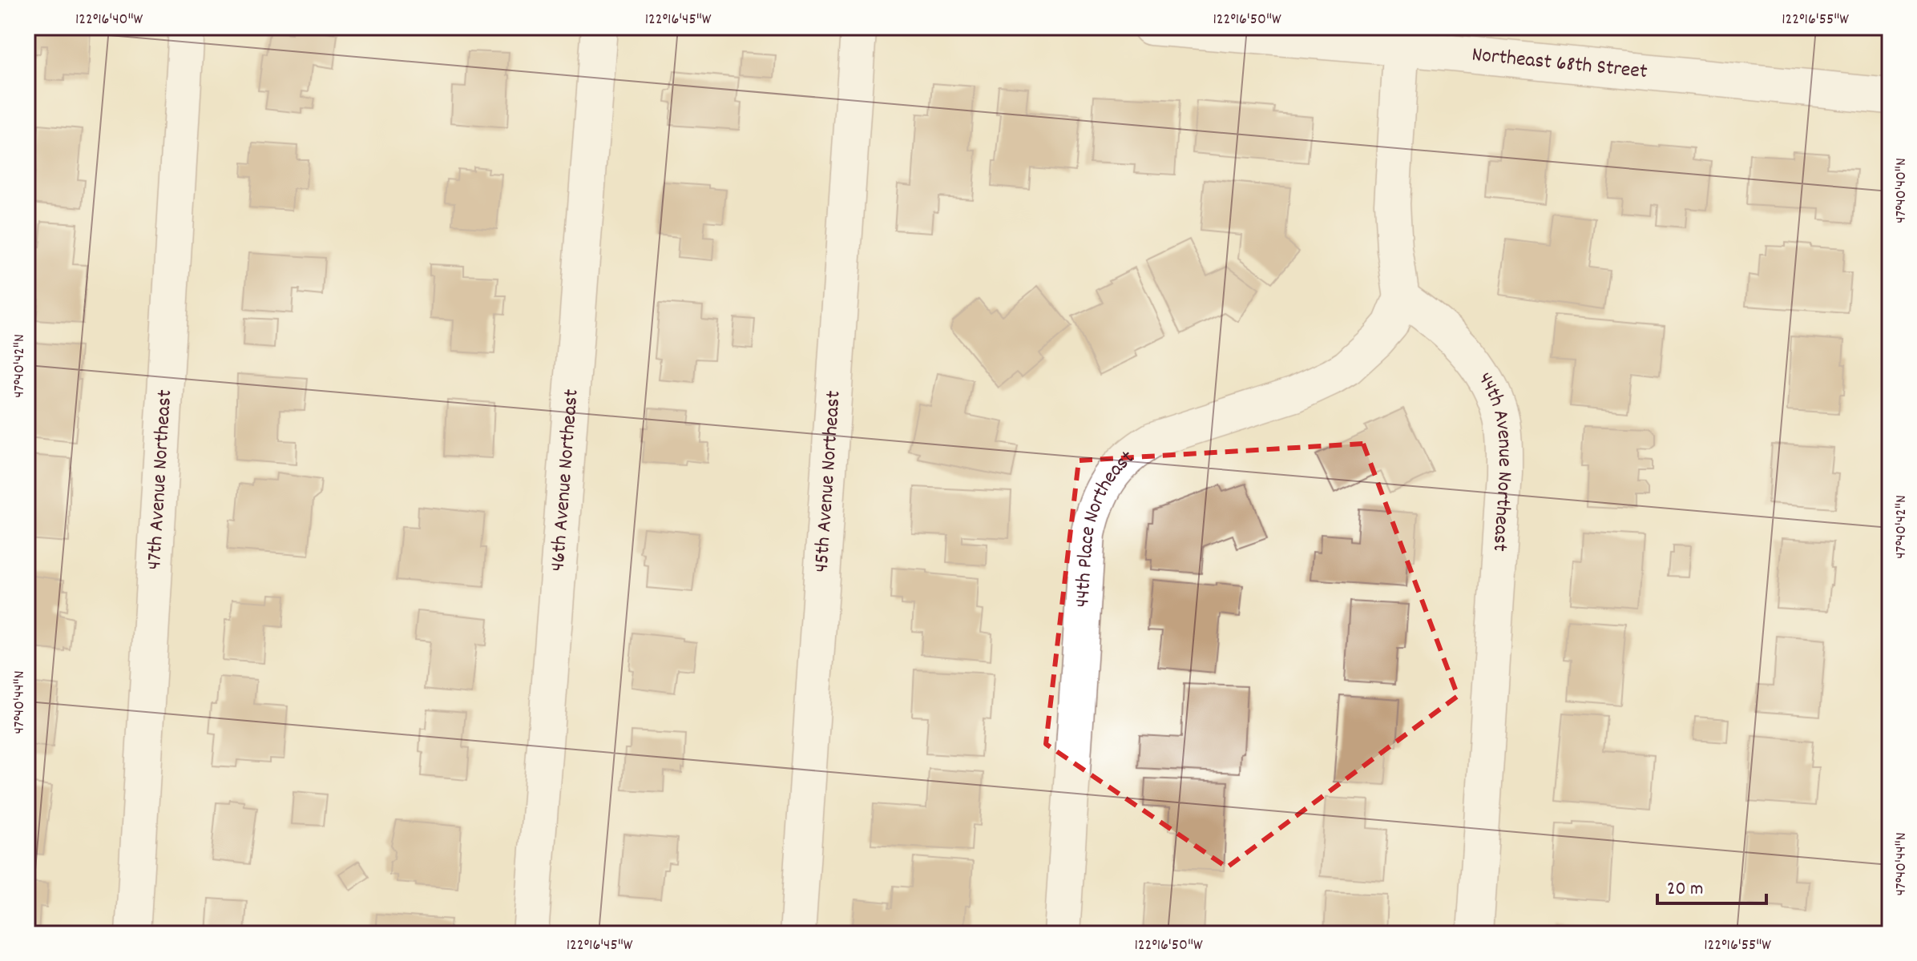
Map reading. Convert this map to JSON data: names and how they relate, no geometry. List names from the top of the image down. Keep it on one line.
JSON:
{"streets":{"street":["Northeast 68th Street","44th Avenue Northeast","47th Avenue Northeast","46th Avenue Northeast","45th Avenue Northeast","44th Place Northeast"]},"crossings":[["44th Avenue Northeast","44th Place Northeast"]],"scale_bar":"20 m","coordinates":["122°16'40\"W","122°16'45\"W","122°16'50\"W","122°16'55\"W","47°40'40\"N","47°40'42\"N","47°40'44\"N"]}
